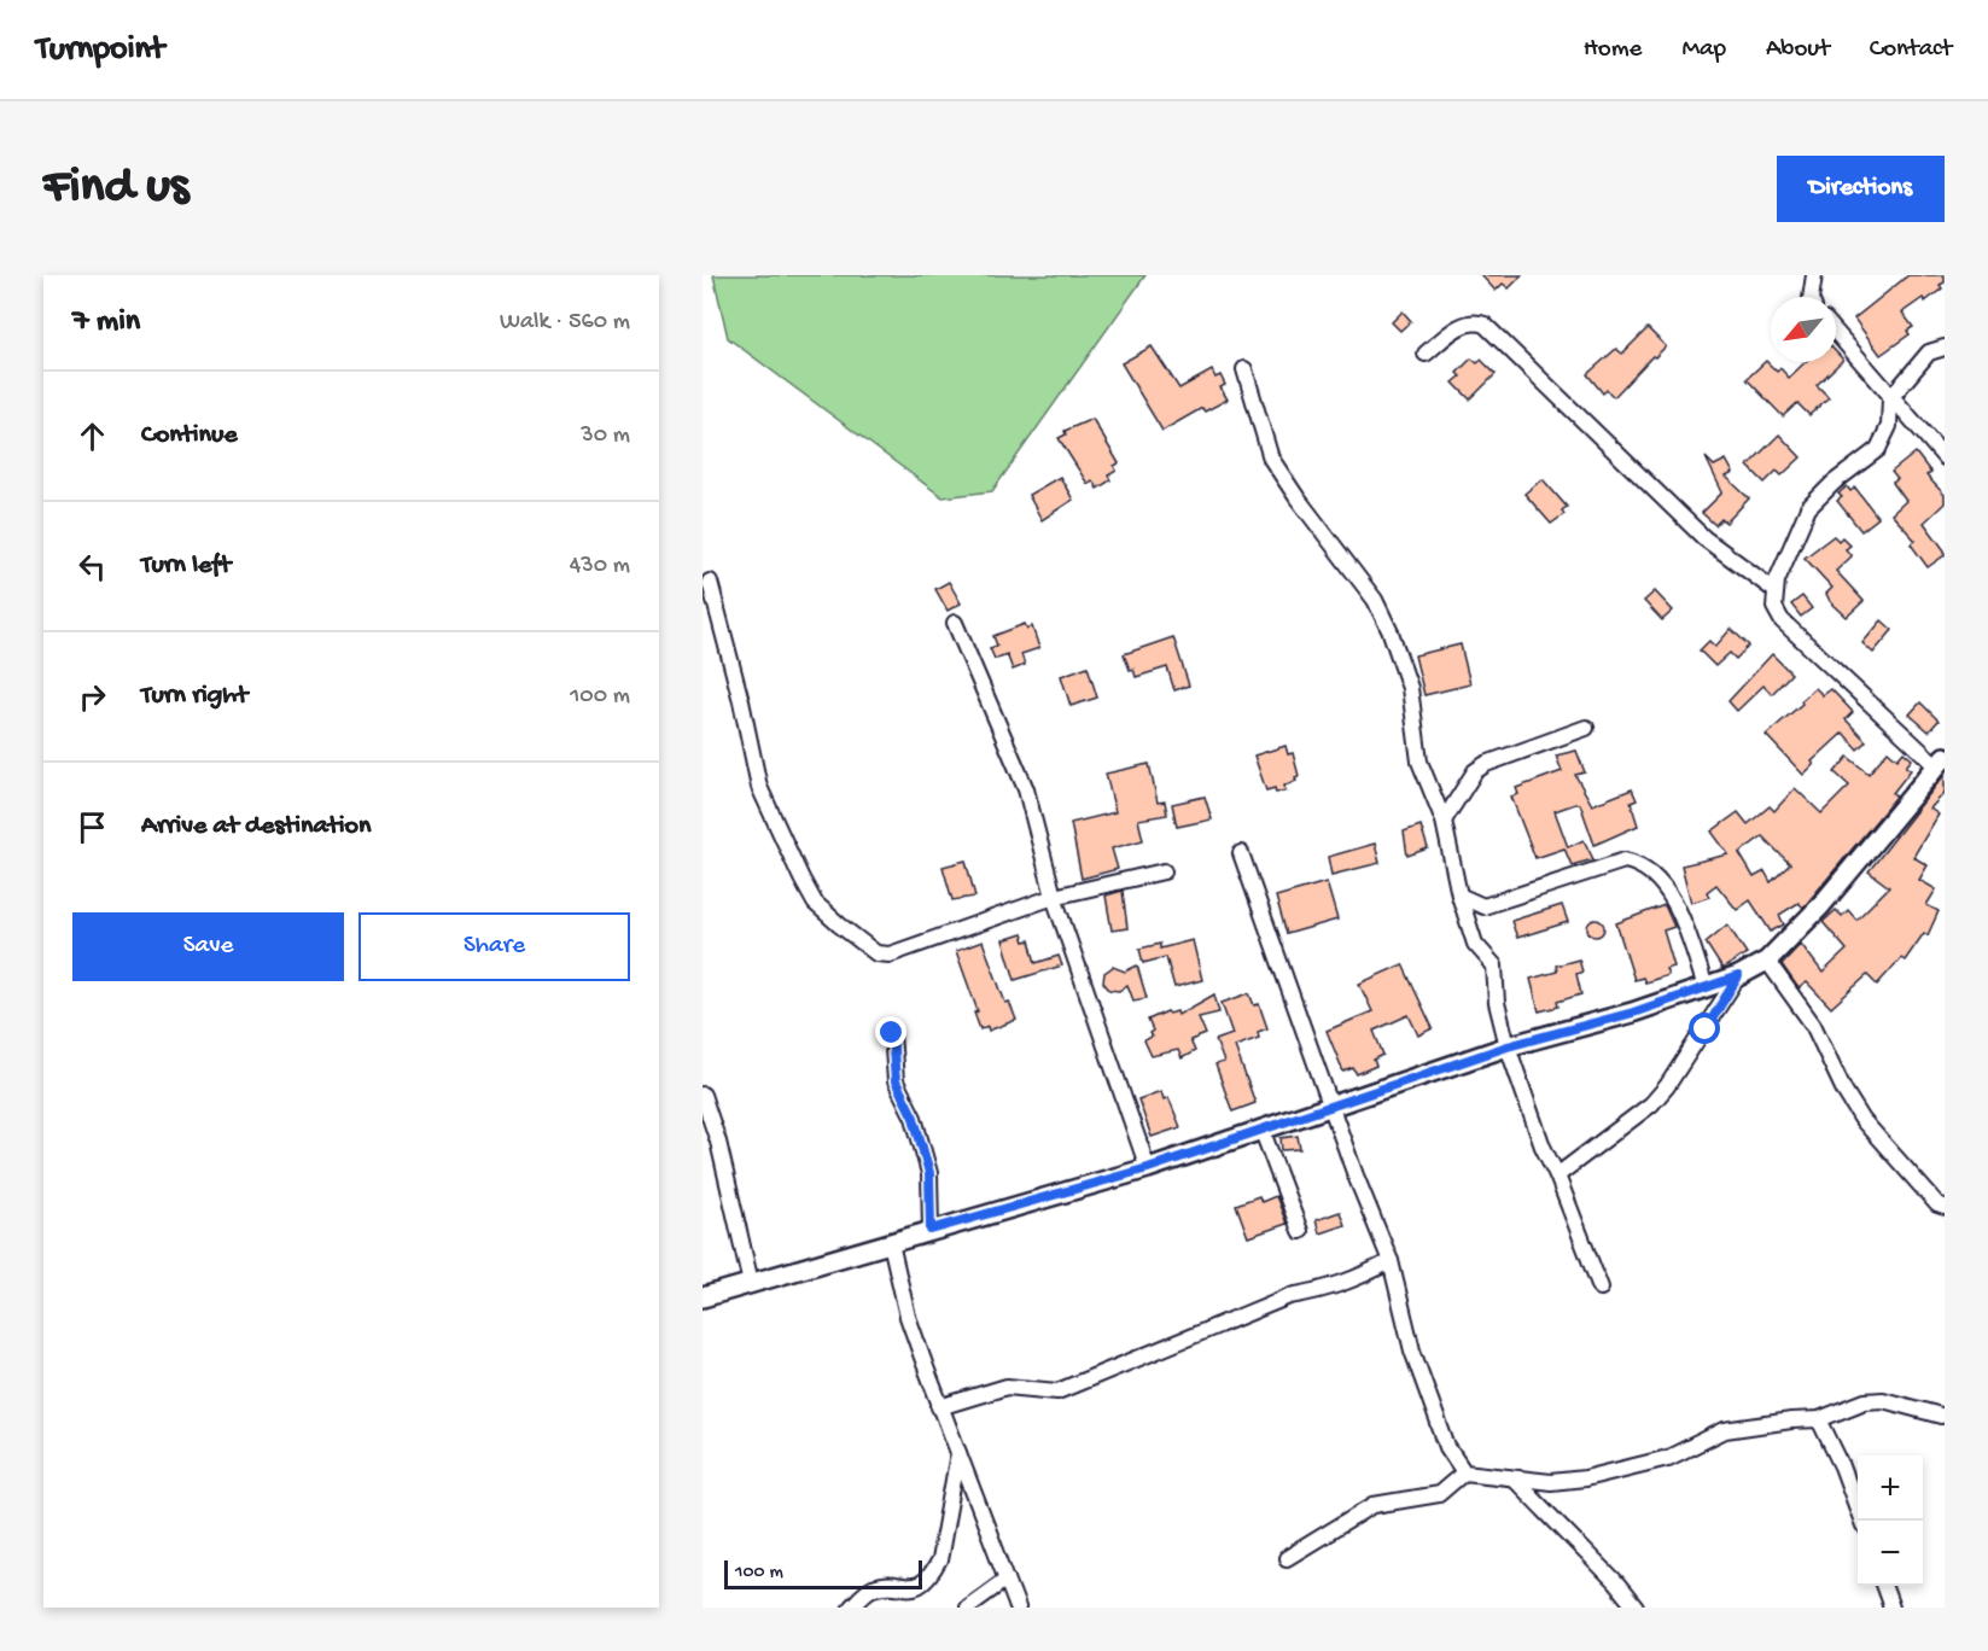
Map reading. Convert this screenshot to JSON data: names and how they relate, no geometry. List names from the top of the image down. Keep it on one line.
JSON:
{"scale_bar":"100 m","north":"bottom left","page":{"header":"Turnpoint","nav":["Home","Map","About","Contact"],"buttons":["Directions",["Save","Share"]],"title":"Find us","heading":["7 min","Walk · 560 m"],"list":[["Continue","30 m"],["Turn left","430 m"],["Turn right","100 m"],"Arrive at destination"],"map_buttons":["+","−"],"scale":"100 m"}}
